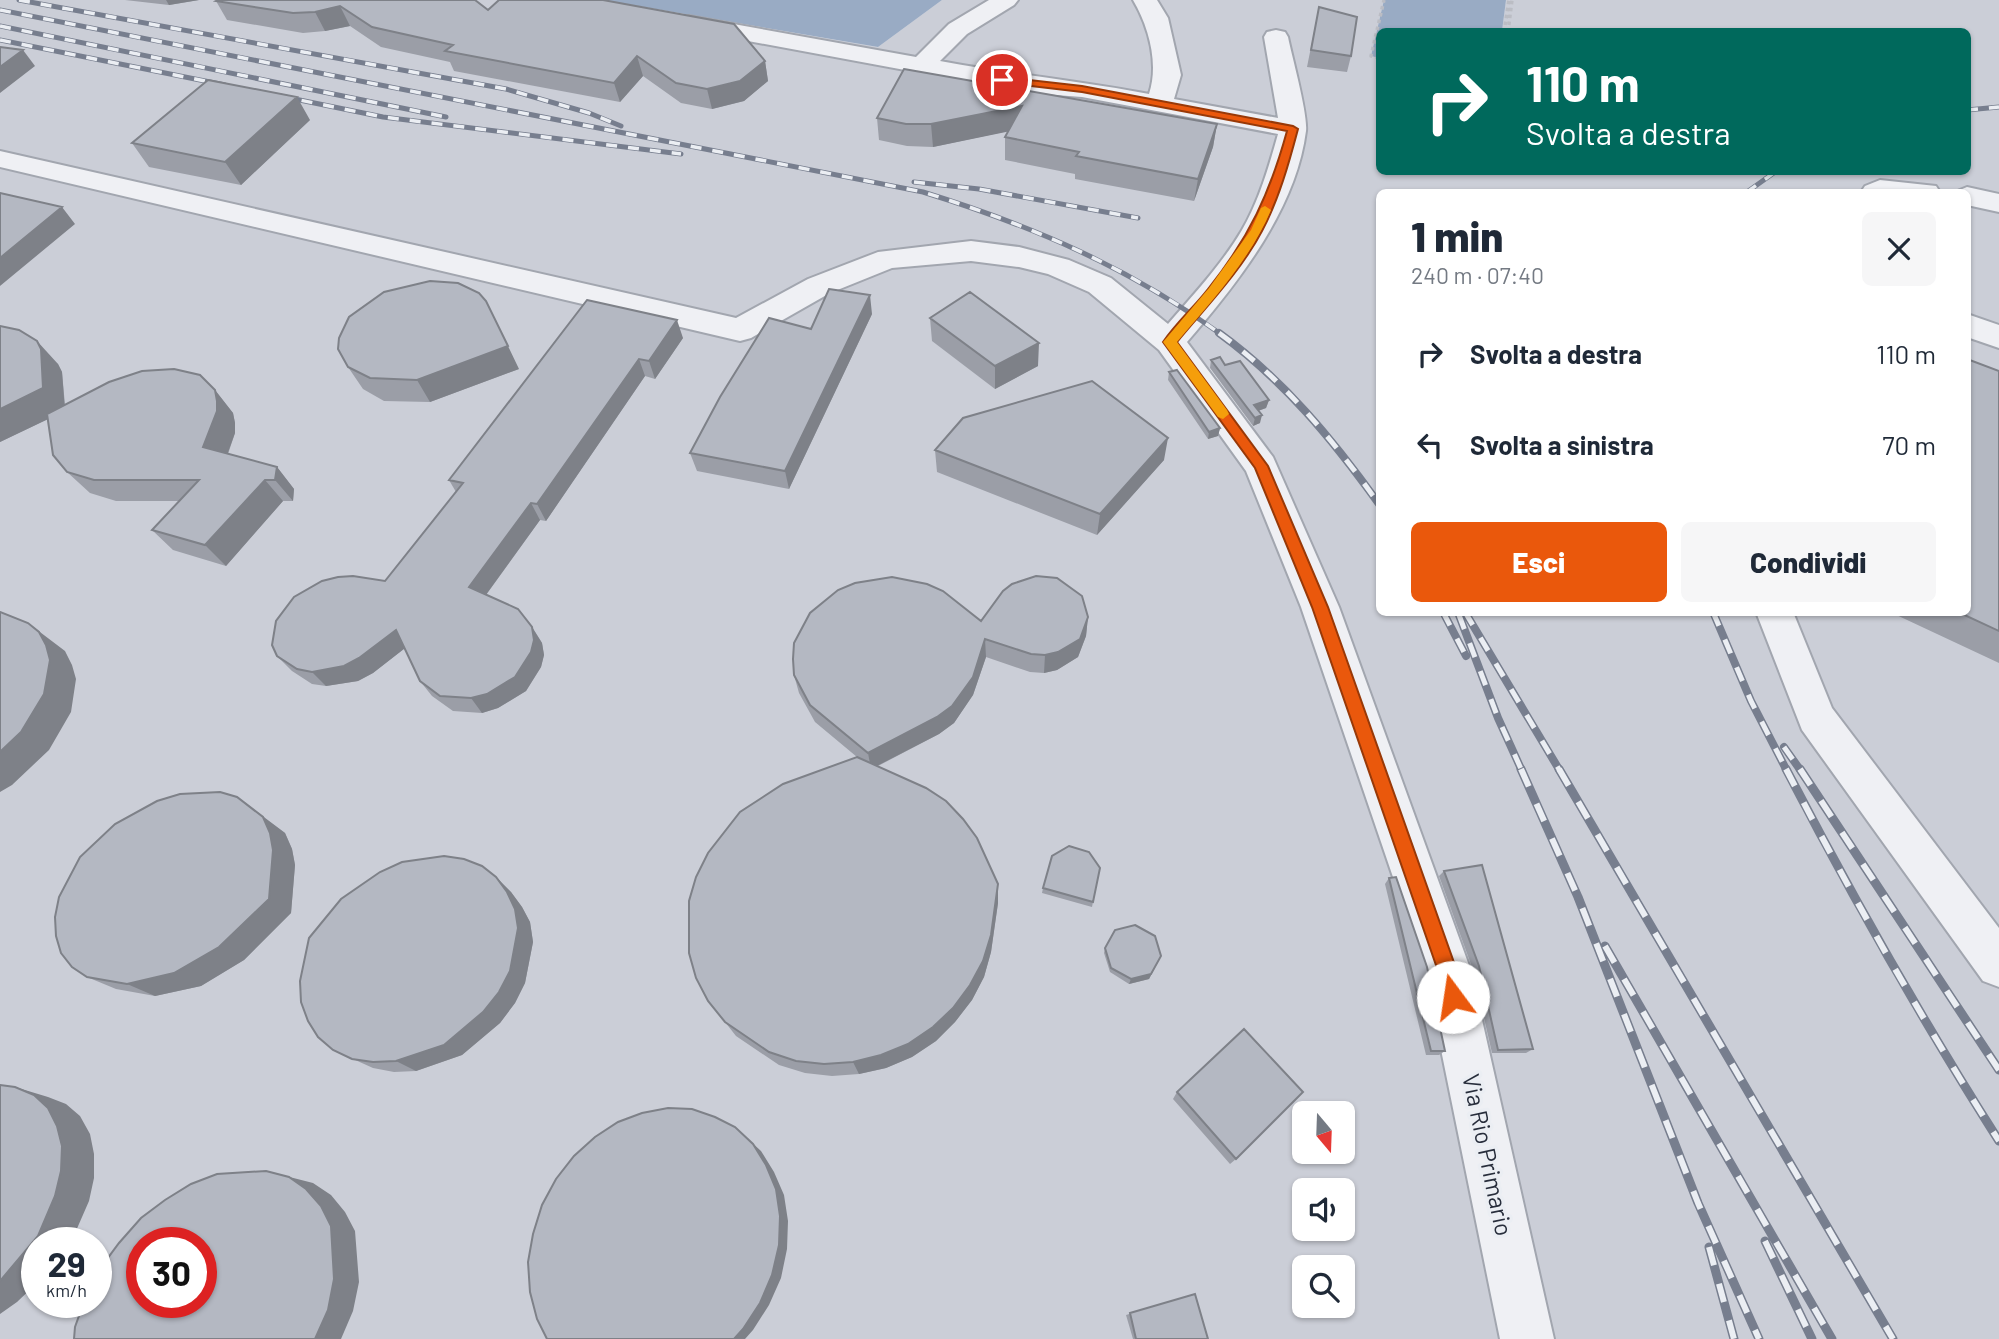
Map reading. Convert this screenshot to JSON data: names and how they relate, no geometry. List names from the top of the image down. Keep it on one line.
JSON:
{"streets":{"street":["Via Rio Primario"]},"north":"bottom","page":{"turn":["110 m","Svolta a destra"],"heading":["1 min","240 m · 07:40"],"list":[{"name":"Svolta a destra","value":"110 m"},{"name":"Svolta a sinistra","value":"70 m"}],"buttons":["Esci","Condividi"],"speed":"29 km/h","limit":"30"}}
